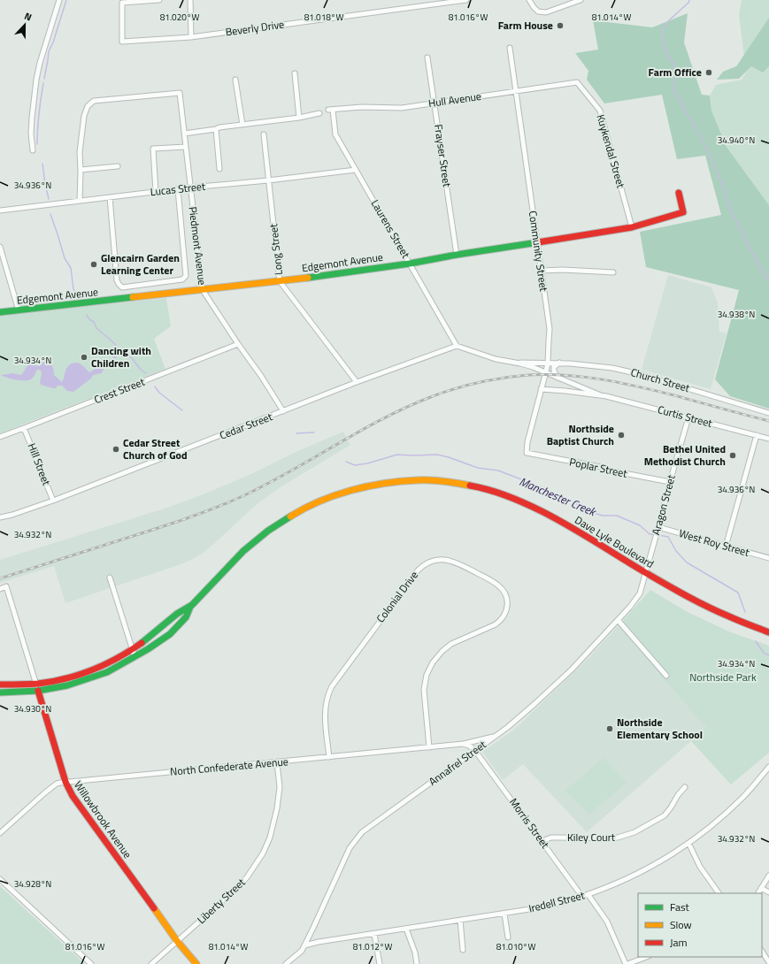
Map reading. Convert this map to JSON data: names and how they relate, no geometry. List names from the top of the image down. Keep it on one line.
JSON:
{"streets":{"main road":["Edgemont Avenue","Dave Lyle Boulevard","Willowbrook Avenue"],"street":["Beverly Drive","Hull Avenue","Kuykendal Street","Frayser Street","Lucas Street","Laurens Street","Piedmont Avenue","Long Street","Community Street","Church Street","Crest Street","Curtis Street","Cedar Street","Hill Street","Poplar Street","Aragon Street","West Roy Street","Colonial Drive","Annafrel Street","North Confederate Avenue","Morris Street","Kiley Court","Liberty Street","Iredell Street"]},"crossings":[["Hull Avenue","Kuykendal Street"],["Hull Avenue","Frayser Street"],["Hull Avenue","Laurens Street"],["Hull Avenue","Community Street"],["Kuykendal Street","Edgemont Avenue"],["Frayser Street","Edgemont Avenue"],["Lucas Street","Laurens Street"],["Lucas Street","Piedmont Avenue"],["Lucas Street","Long Street"],["Laurens Street","Edgemont Avenue"],["Laurens Street","Curtis Street"],["Laurens Street","Cedar Street"],["Piedmont Avenue","Edgemont Avenue"],["Piedmont Avenue","Crest Street"],["Piedmont Avenue","Cedar Street"],["Long Street","Edgemont Avenue"],["Long Street","Cedar Street"],["Community Street","Edgemont Avenue"],["Community Street","Church Street"],["Community Street","Curtis Street"],["Community Street","Poplar Street"],["Church Street","Curtis Street"],["Crest Street","Hill Street"],["Curtis Street","Cedar Street"],["Curtis Street","Aragon Street"],["Cedar Street","Hill Street"],["Poplar Street","Aragon Street"],["Aragon Street","Dave Lyle Boulevard"],["Aragon Street","West Roy Street"],["Aragon Street","Annafrel Street"],["Dave Lyle Boulevard","Annafrel Street"],["Dave Lyle Boulevard","Willowbrook Avenue"],["Colonial Drive","North Confederate Avenue"],["Annafrel Street","North Confederate Avenue"],["Annafrel Street","Morris Street"],["Annafrel Street","Iredell Street"],["North Confederate Avenue","Willowbrook Avenue"],["North Confederate Avenue","Liberty Street"],["Willowbrook Avenue","Liberty Street"],["Morris Street","Kiley Court"],["Morris Street","Iredell Street"]],"water":["Manchester Creek"],"parks":["Northside Park"],"places":["Farm House","Farm Office","Glencairn Garden Learning Center","Dancing with Children","Northside Baptist Church","Cedar Street Church of God","Bethel United Methodist Church","Northside Elementary School"],"legend":["Fast","Slow","Jam"],"north":"top","coordinates":["81.020°W","81.018°W","81.016°W","81.014°W","34.940°N","34.936°N","34.938°N","34.934°N","34.932°N","34.930°N","34.928°N","81.012°W","81.010°W"]}
